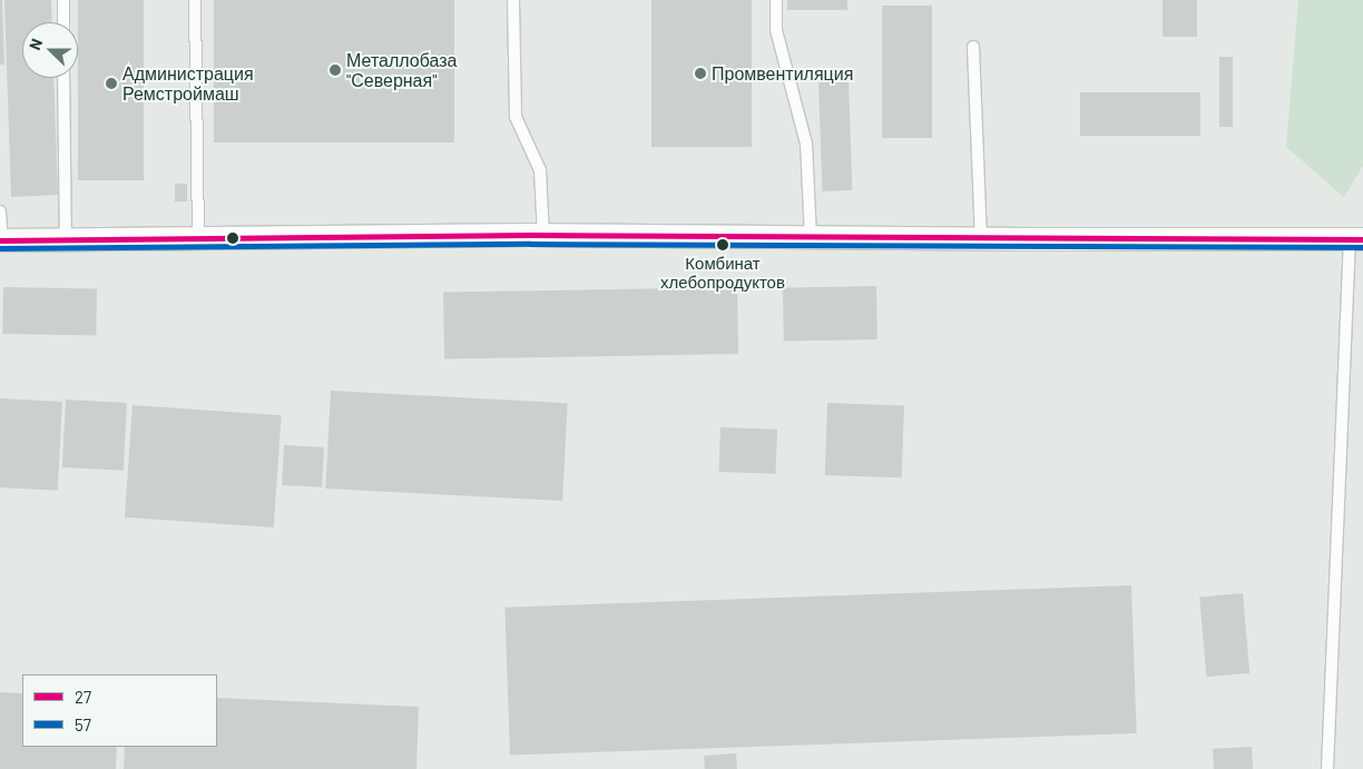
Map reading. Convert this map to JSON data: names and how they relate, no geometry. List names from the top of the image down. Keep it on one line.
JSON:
{"places":["Металлобаза \"Северная\"","Промвентиляция","Администрация Ремстроймаш","Комбинат хлебопродуктов"],"lines":["transit line 27","transit line 57"],"legend":["27","57"],"north":"left"}
